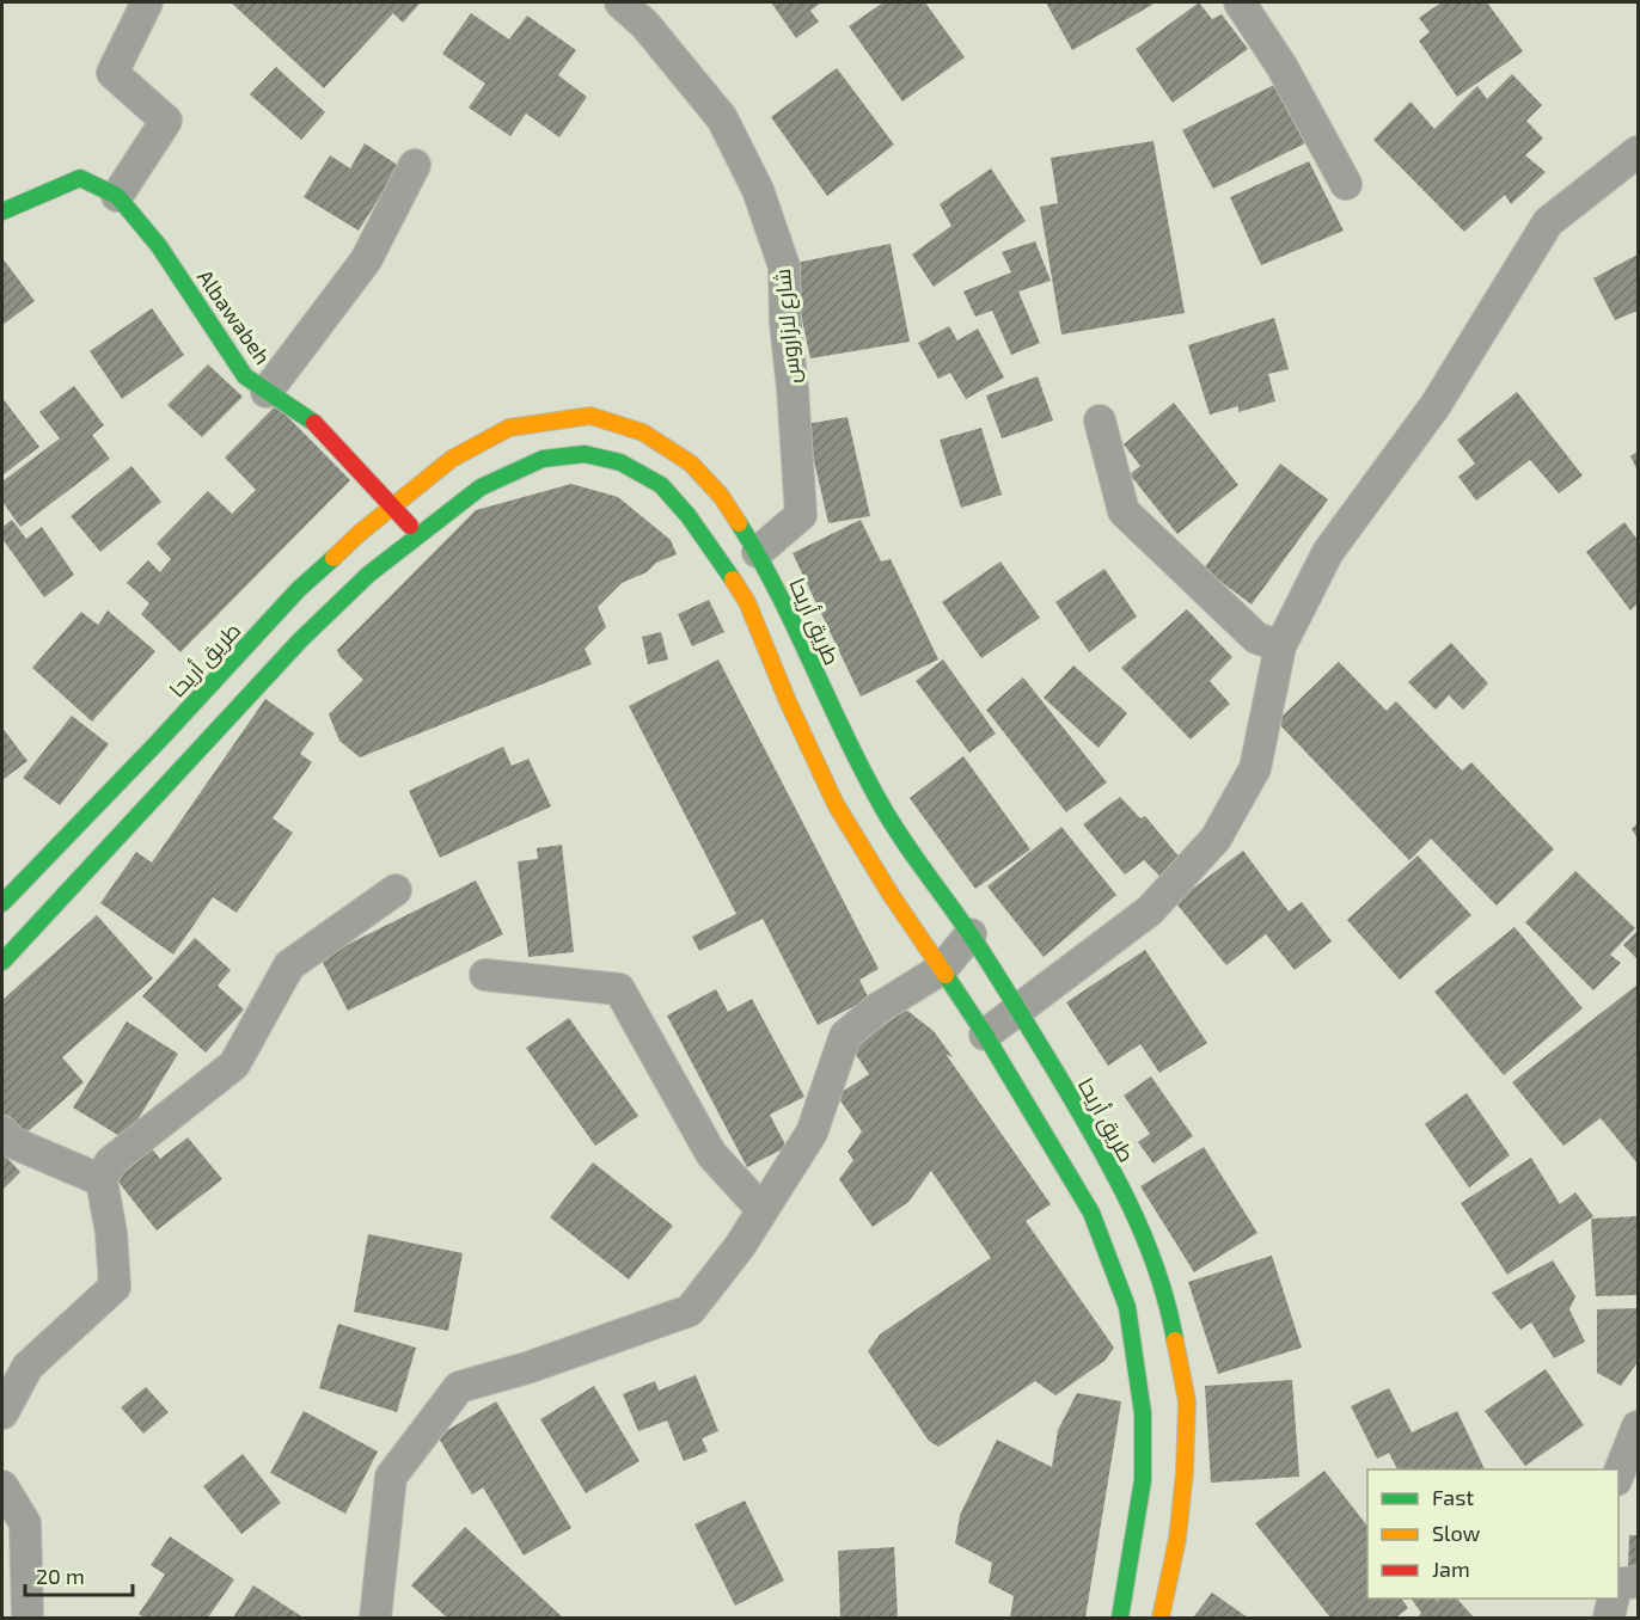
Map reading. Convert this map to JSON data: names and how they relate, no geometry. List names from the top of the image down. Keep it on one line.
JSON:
{"streets":{"main road":["Albawabeh","طريق أريحا"],"street":["شارع لازاروس"]},"crossings":[["Albawabeh","طريق أريحا"],["شارع لازاروس","طريق أريحا"]],"legend":["Fast","Slow","Jam"],"scale_bar":"20 m"}
